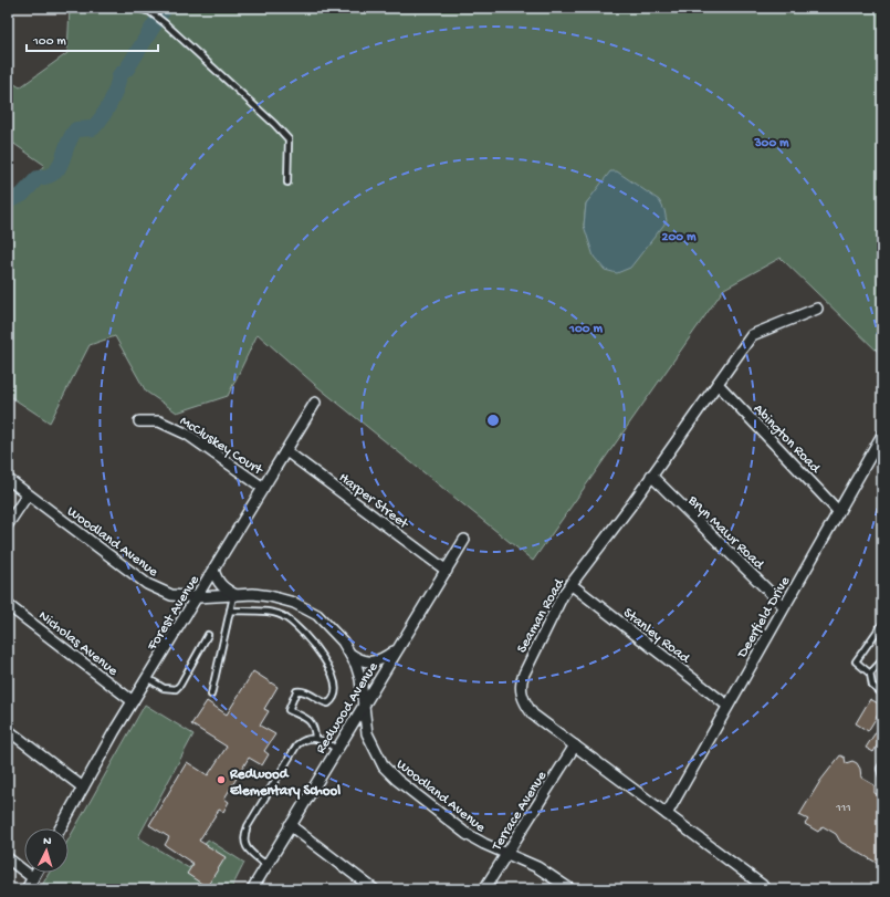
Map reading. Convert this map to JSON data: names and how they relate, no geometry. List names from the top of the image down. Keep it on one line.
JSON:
{"streets":{"street":["Abington Road","McCluskey Court","Harper Street","Bryn Mawr Road","Woodland Avenue","Forest Avenue","Seaman Road","Deerfield Drive","Stanley Road","Nicholas Avenue","Redwood Avenue","Terrace Avenue"]},"crossings":[["Abington Road","Seaman Road"],["Abington Road","Deerfield Drive"],["McCluskey Court","Forest Avenue"],["Harper Street","Forest Avenue"],["Harper Street","Redwood Avenue"],["Bryn Mawr Road","Seaman Road"],["Bryn Mawr Road","Deerfield Drive"],["Woodland Avenue","Forest Avenue"],["Woodland Avenue","Redwood Avenue"],["Woodland Avenue","Terrace Avenue"],["Forest Avenue","Nicholas Avenue"],["Seaman Road","Deerfield Drive"],["Seaman Road","Stanley Road"],["Seaman Road","Terrace Avenue"],["Deerfield Drive","Stanley Road"]],"places":["Redwood Elementary School"],"house_numbers":["111"],"scale_bar":"100 m","north":"top","rings":["300 m","200 m","100 m"]}
